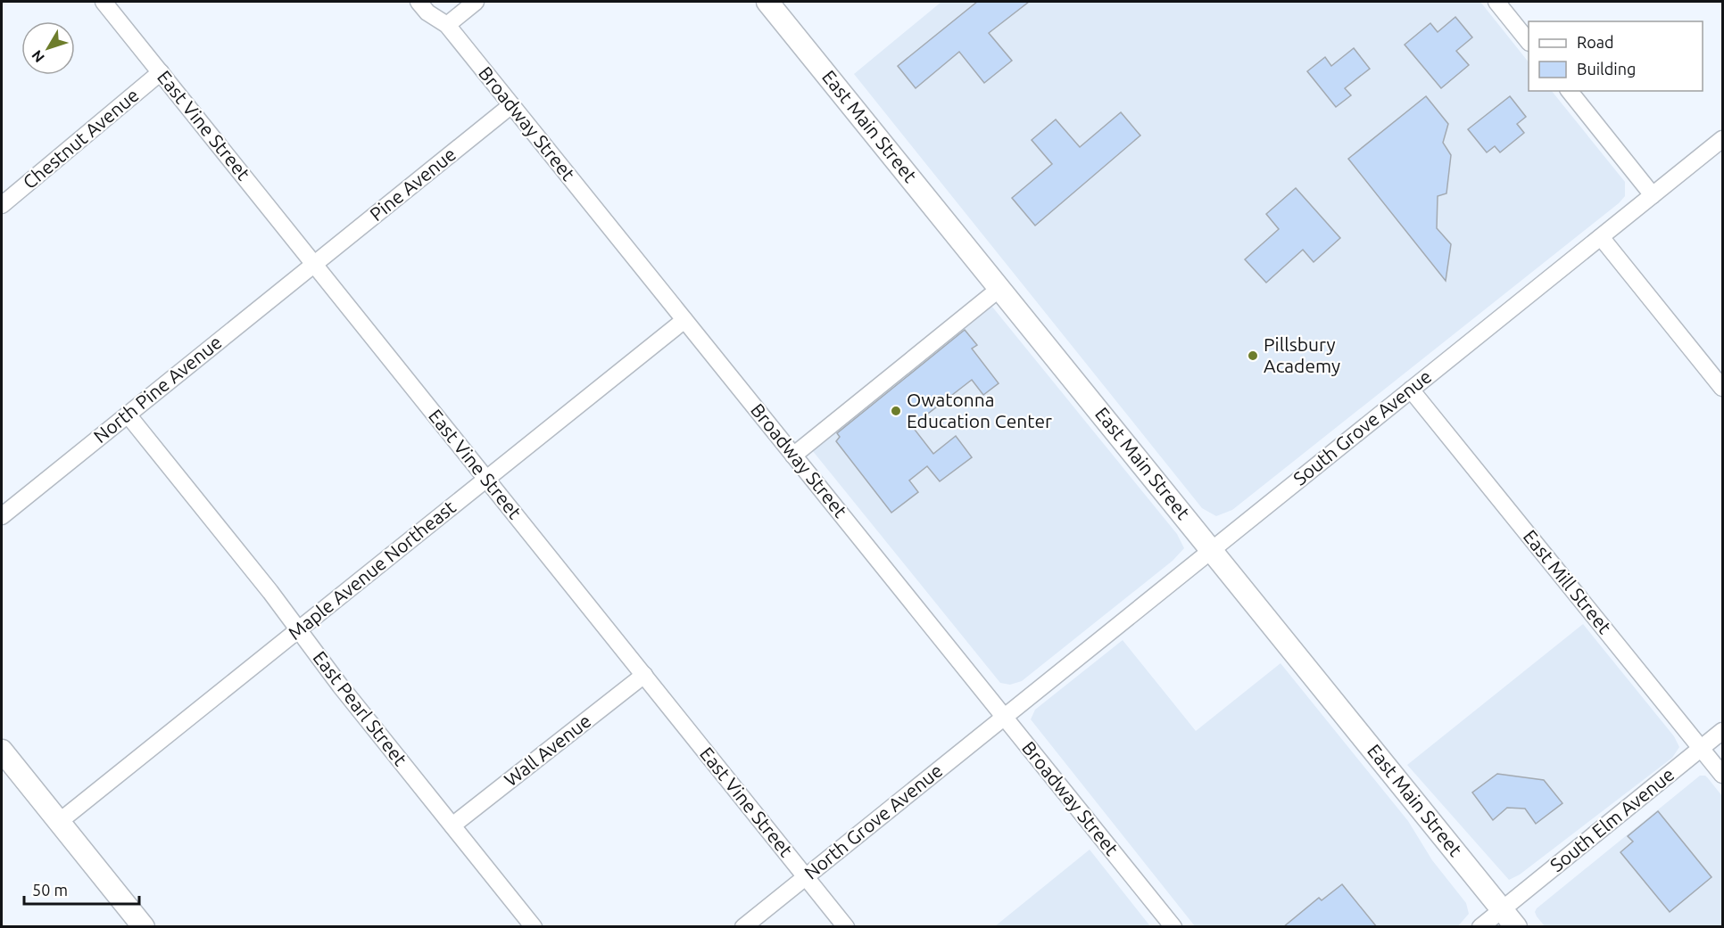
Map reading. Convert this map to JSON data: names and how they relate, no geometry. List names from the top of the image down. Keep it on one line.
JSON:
{"streets":{"main road":["East Main Street"],"street":["Broadway Street","East Vine Street","Chestnut Avenue","Pine Avenue","North Pine Avenue","South Grove Avenue","Maple Avenue Northeast","East Mill Street","East Pearl Street","Wall Avenue","South Elm Avenue","North Grove Avenue"]},"crossings":[["Broadway Street","Pine Avenue"],["Broadway Street","South Grove Avenue"],["Broadway Street","Maple Avenue Northeast"],["Broadway Street","North Grove Avenue"],["East Vine Street","Chestnut Avenue"],["East Vine Street","Pine Avenue"],["East Vine Street","North Pine Avenue"],["East Vine Street","Maple Avenue Northeast"],["East Vine Street","Wall Avenue"],["East Vine Street","North Grove Avenue"],["East Main Street","South Grove Avenue"],["East Main Street","South Elm Avenue"],["Pine Avenue","North Pine Avenue"],["North Pine Avenue","East Pearl Street"],["South Grove Avenue","East Mill Street"],["South Grove Avenue","North Grove Avenue"],["Maple Avenue Northeast","East Pearl Street"],["East Mill Street","South Elm Avenue"],["East Pearl Street","Wall Avenue"]],"places":["Pillsbury Academy","Owatonna Education Center"],"legend":["Road","Building"],"scale_bar":"50 m","north":"bottom left"}
